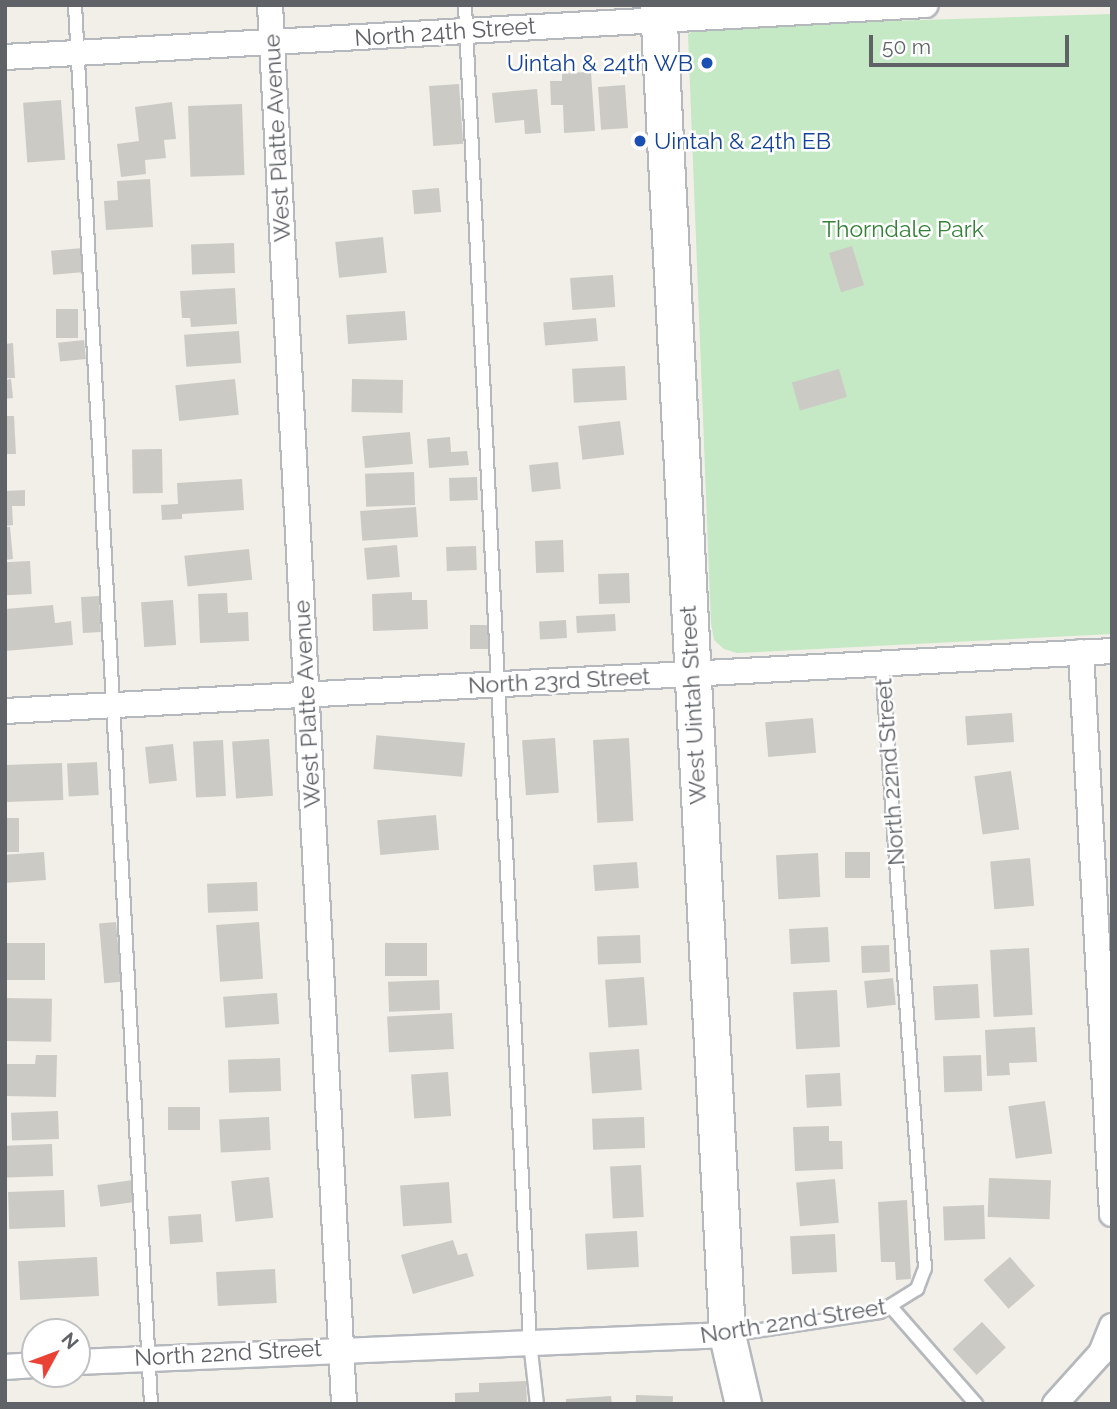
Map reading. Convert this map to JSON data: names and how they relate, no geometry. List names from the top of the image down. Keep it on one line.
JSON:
{"streets":{"main road":["West Uintah Street"],"street":["North 24th Street","West Platte Avenue","North 23rd Street","North 22nd Street"]},"crossings":[["North 24th Street","West Platte Avenue"],["North 24th Street","West Uintah Street"],["West Platte Avenue","North 23rd Street"],["West Platte Avenue","North 22nd Street"],["North 23rd Street","West Uintah Street"],["North 23rd Street","North 22nd Street"],["West Uintah Street","North 22nd Street"]],"parks":["Thorndale Park"],"places":["Uintah & 24th WB","Uintah & 24th EB"],"scale_bar":"50 m","north":"top right"}
